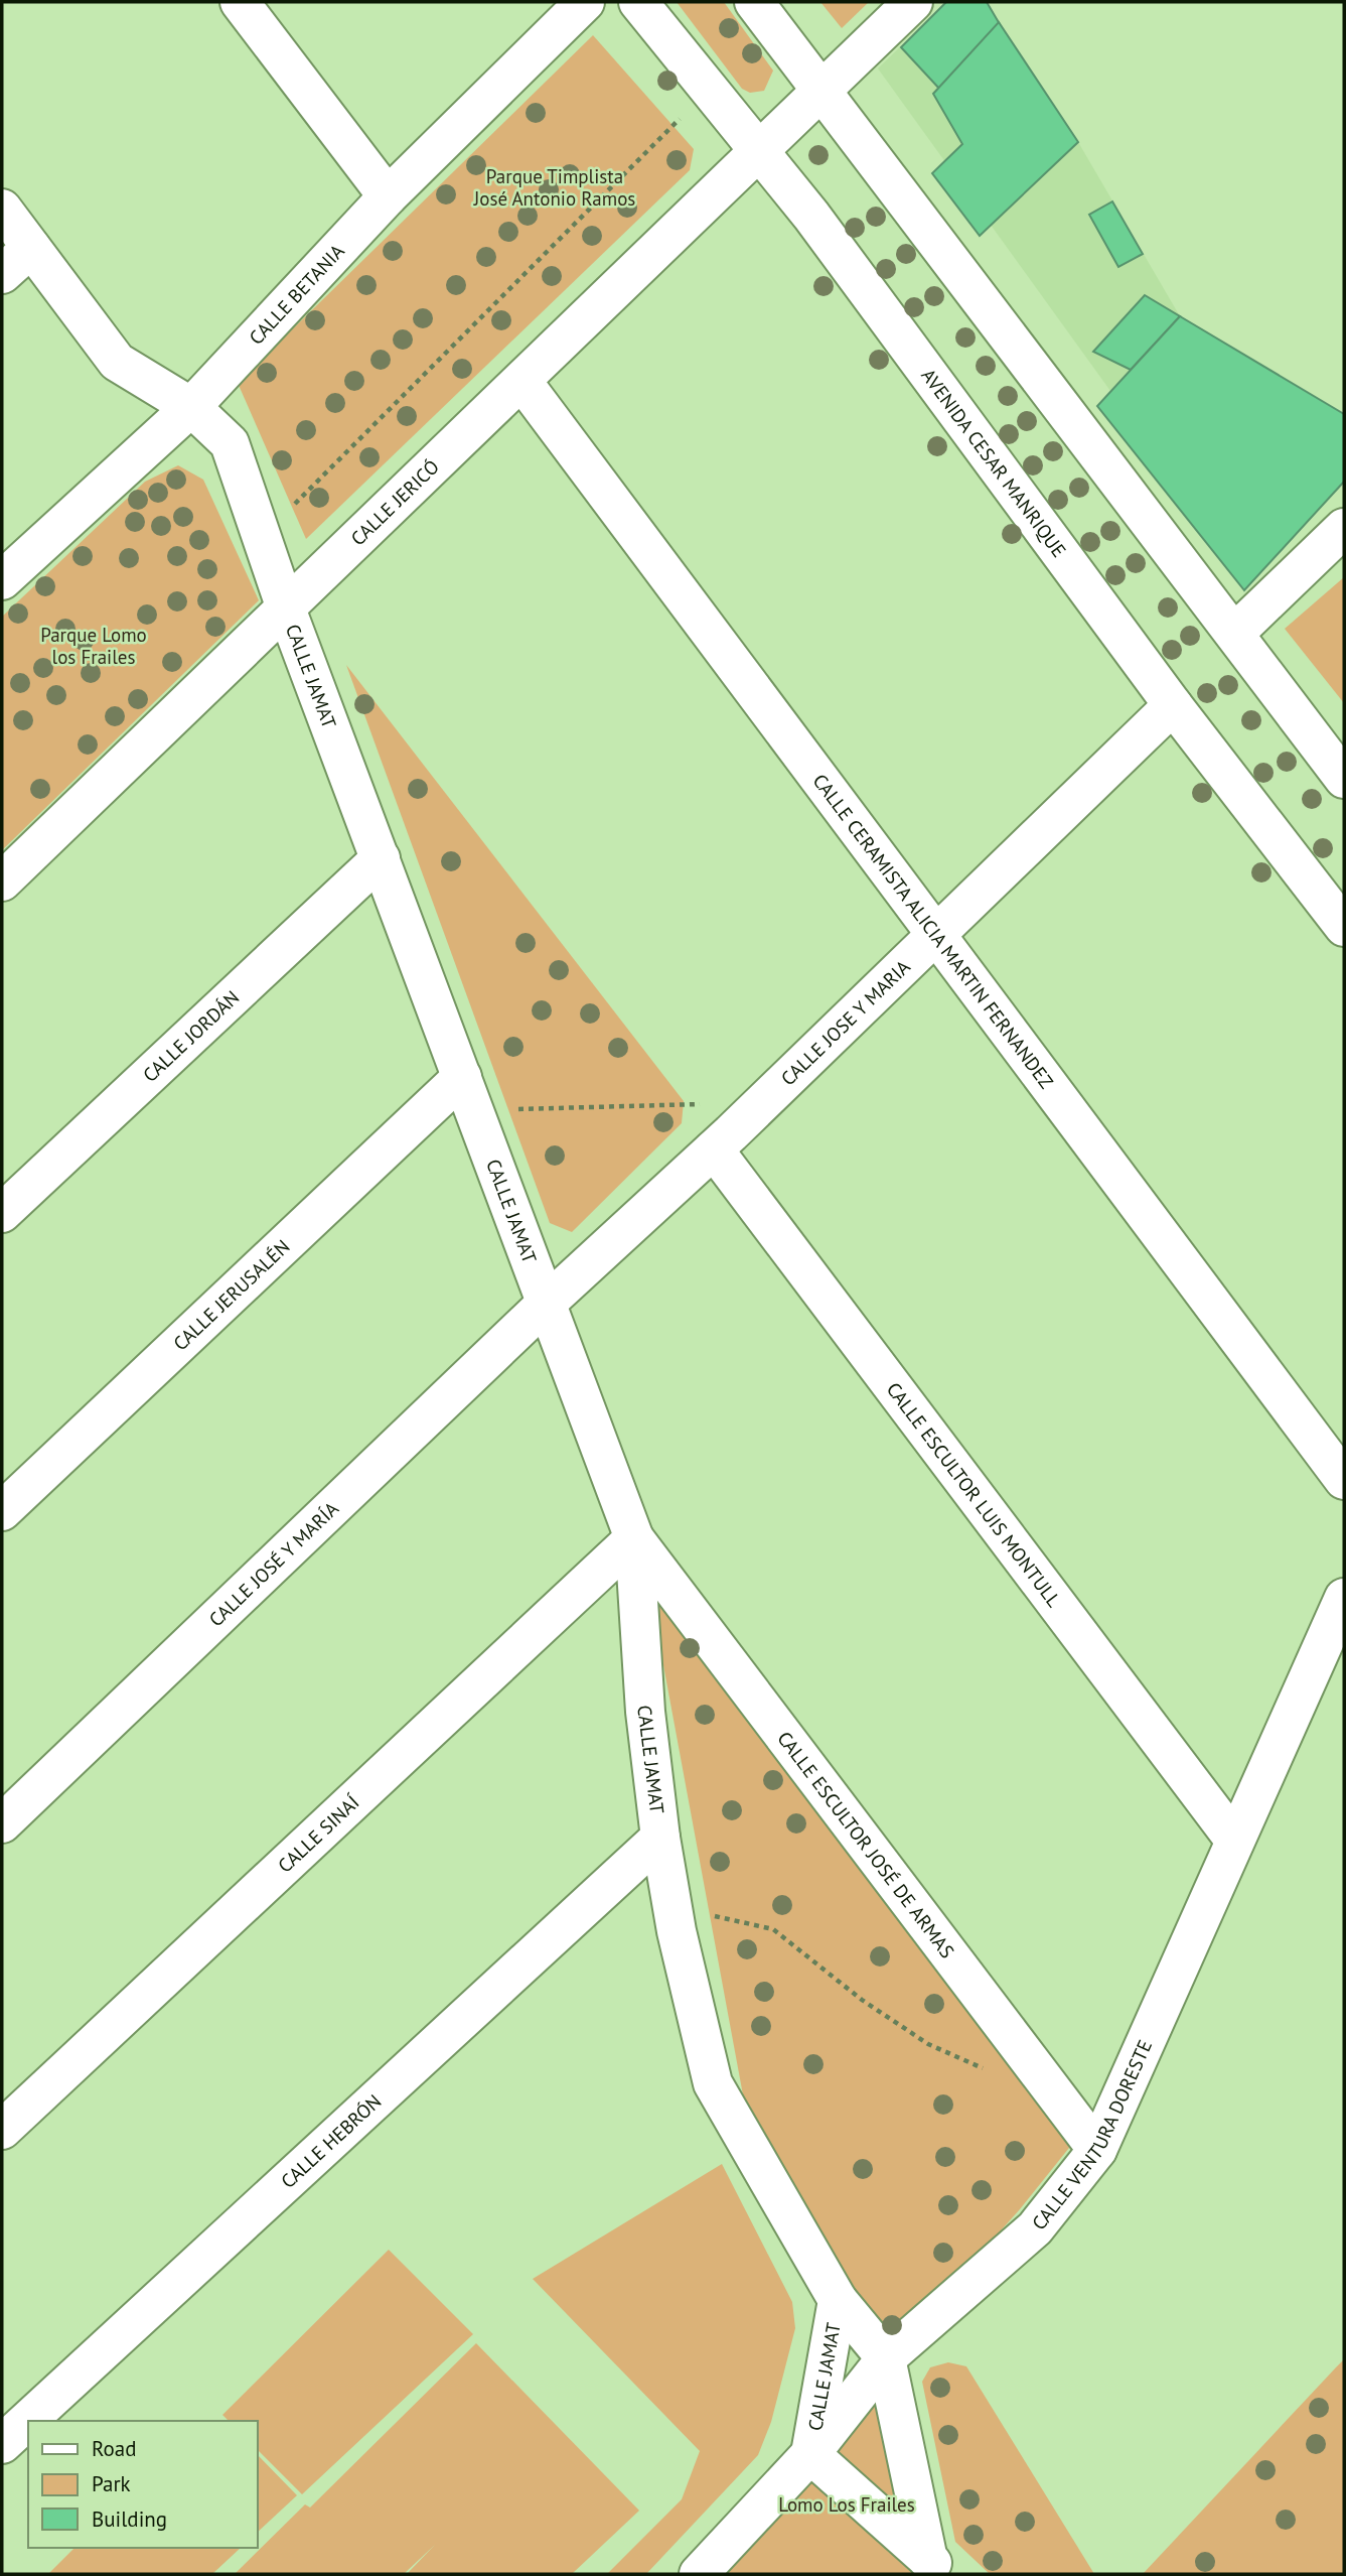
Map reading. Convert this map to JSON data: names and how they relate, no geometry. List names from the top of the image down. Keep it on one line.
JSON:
{"streets":{"street":["CALLE BETANIA","AVENIDA CESAR MANRIQUE","CALLE JERICÓ","CALLE JAMAT","CALLE CERAMISTA ALICIA MARTIN FERNANDEZ","CALLE JOSE Y MARIA","CALLE JORDÁN","CALLE JERUSALÉN","CALLE ESCULTOR LUIS MONTULL","CALLE JOSÉ Y MARÍA","CALLE SINAÍ","CALLE ESCULTOR JOSÉ DE ARMAS","CALLE VENTURA DORESTE","CALLE HEBRÓN"]},"crossings":[["CALLE BETANIA","CALLE JAMAT"],["AVENIDA CESAR MANRIQUE","CALLE JERICÓ"],["AVENIDA CESAR MANRIQUE","CALLE JOSE Y MARIA"],["CALLE JERICÓ","CALLE JAMAT"],["CALLE JERICÓ","CALLE CERAMISTA ALICIA MARTIN FERNANDEZ"],["CALLE JAMAT","CALLE JOSE Y MARIA"],["CALLE JAMAT","CALLE JORDÁN"],["CALLE JAMAT","CALLE JERUSALÉN"],["CALLE JAMAT","CALLE JOSÉ Y MARÍA"],["CALLE JAMAT","CALLE SINAÍ"],["CALLE JAMAT","CALLE ESCULTOR JOSÉ DE ARMAS"],["CALLE JAMAT","CALLE VENTURA DORESTE"],["CALLE JAMAT","CALLE HEBRÓN"],["CALLE CERAMISTA ALICIA MARTIN FERNANDEZ","CALLE JOSE Y MARIA"],["CALLE JOSE Y MARIA","CALLE ESCULTOR LUIS MONTULL"],["CALLE JOSE Y MARIA","CALLE JOSÉ Y MARÍA"],["CALLE ESCULTOR LUIS MONTULL","CALLE VENTURA DORESTE"],["CALLE SINAÍ","CALLE ESCULTOR JOSÉ DE ARMAS"],["CALLE ESCULTOR JOSÉ DE ARMAS","CALLE VENTURA DORESTE"]],"parks":["Parque Timplista José Antonio Ramos","Parque Lomo los Frailes","Lomo Los Frailes"],"legend":["Road","Park","Building"]}
